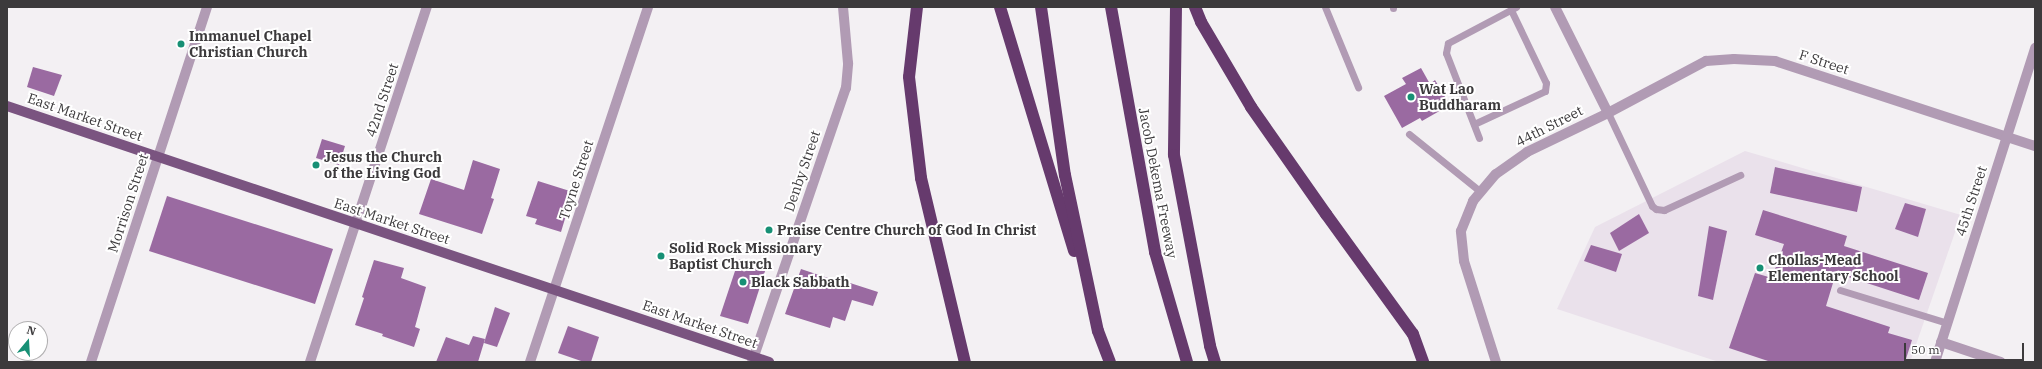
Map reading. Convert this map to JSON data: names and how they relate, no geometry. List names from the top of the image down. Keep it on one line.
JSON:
{"streets":{"highway":["Jacob Dekema Freeway"],"main road":["East Market Street"],"street":["F Street","42nd Street","44th Street","Denby Street","Toyne Street","45th Street","Morrison Street"]},"crossings":[["F Street","44th Street"],["F Street","45th Street"],["42nd Street","East Market Street"],["East Market Street","Denby Street"],["East Market Street","Toyne Street"],["East Market Street","Morrison Street"]],"places":["Immanuel Chapel Christian Church","Wat Lao Buddharam","Jesus the Church of the Living God","Praise Centre Church of God In Christ","Solid Rock Missionary Baptist Church","Chollas-Mead Elementary School","Black Sabbath"],"scale_bar":"50 m","north":"top"}
